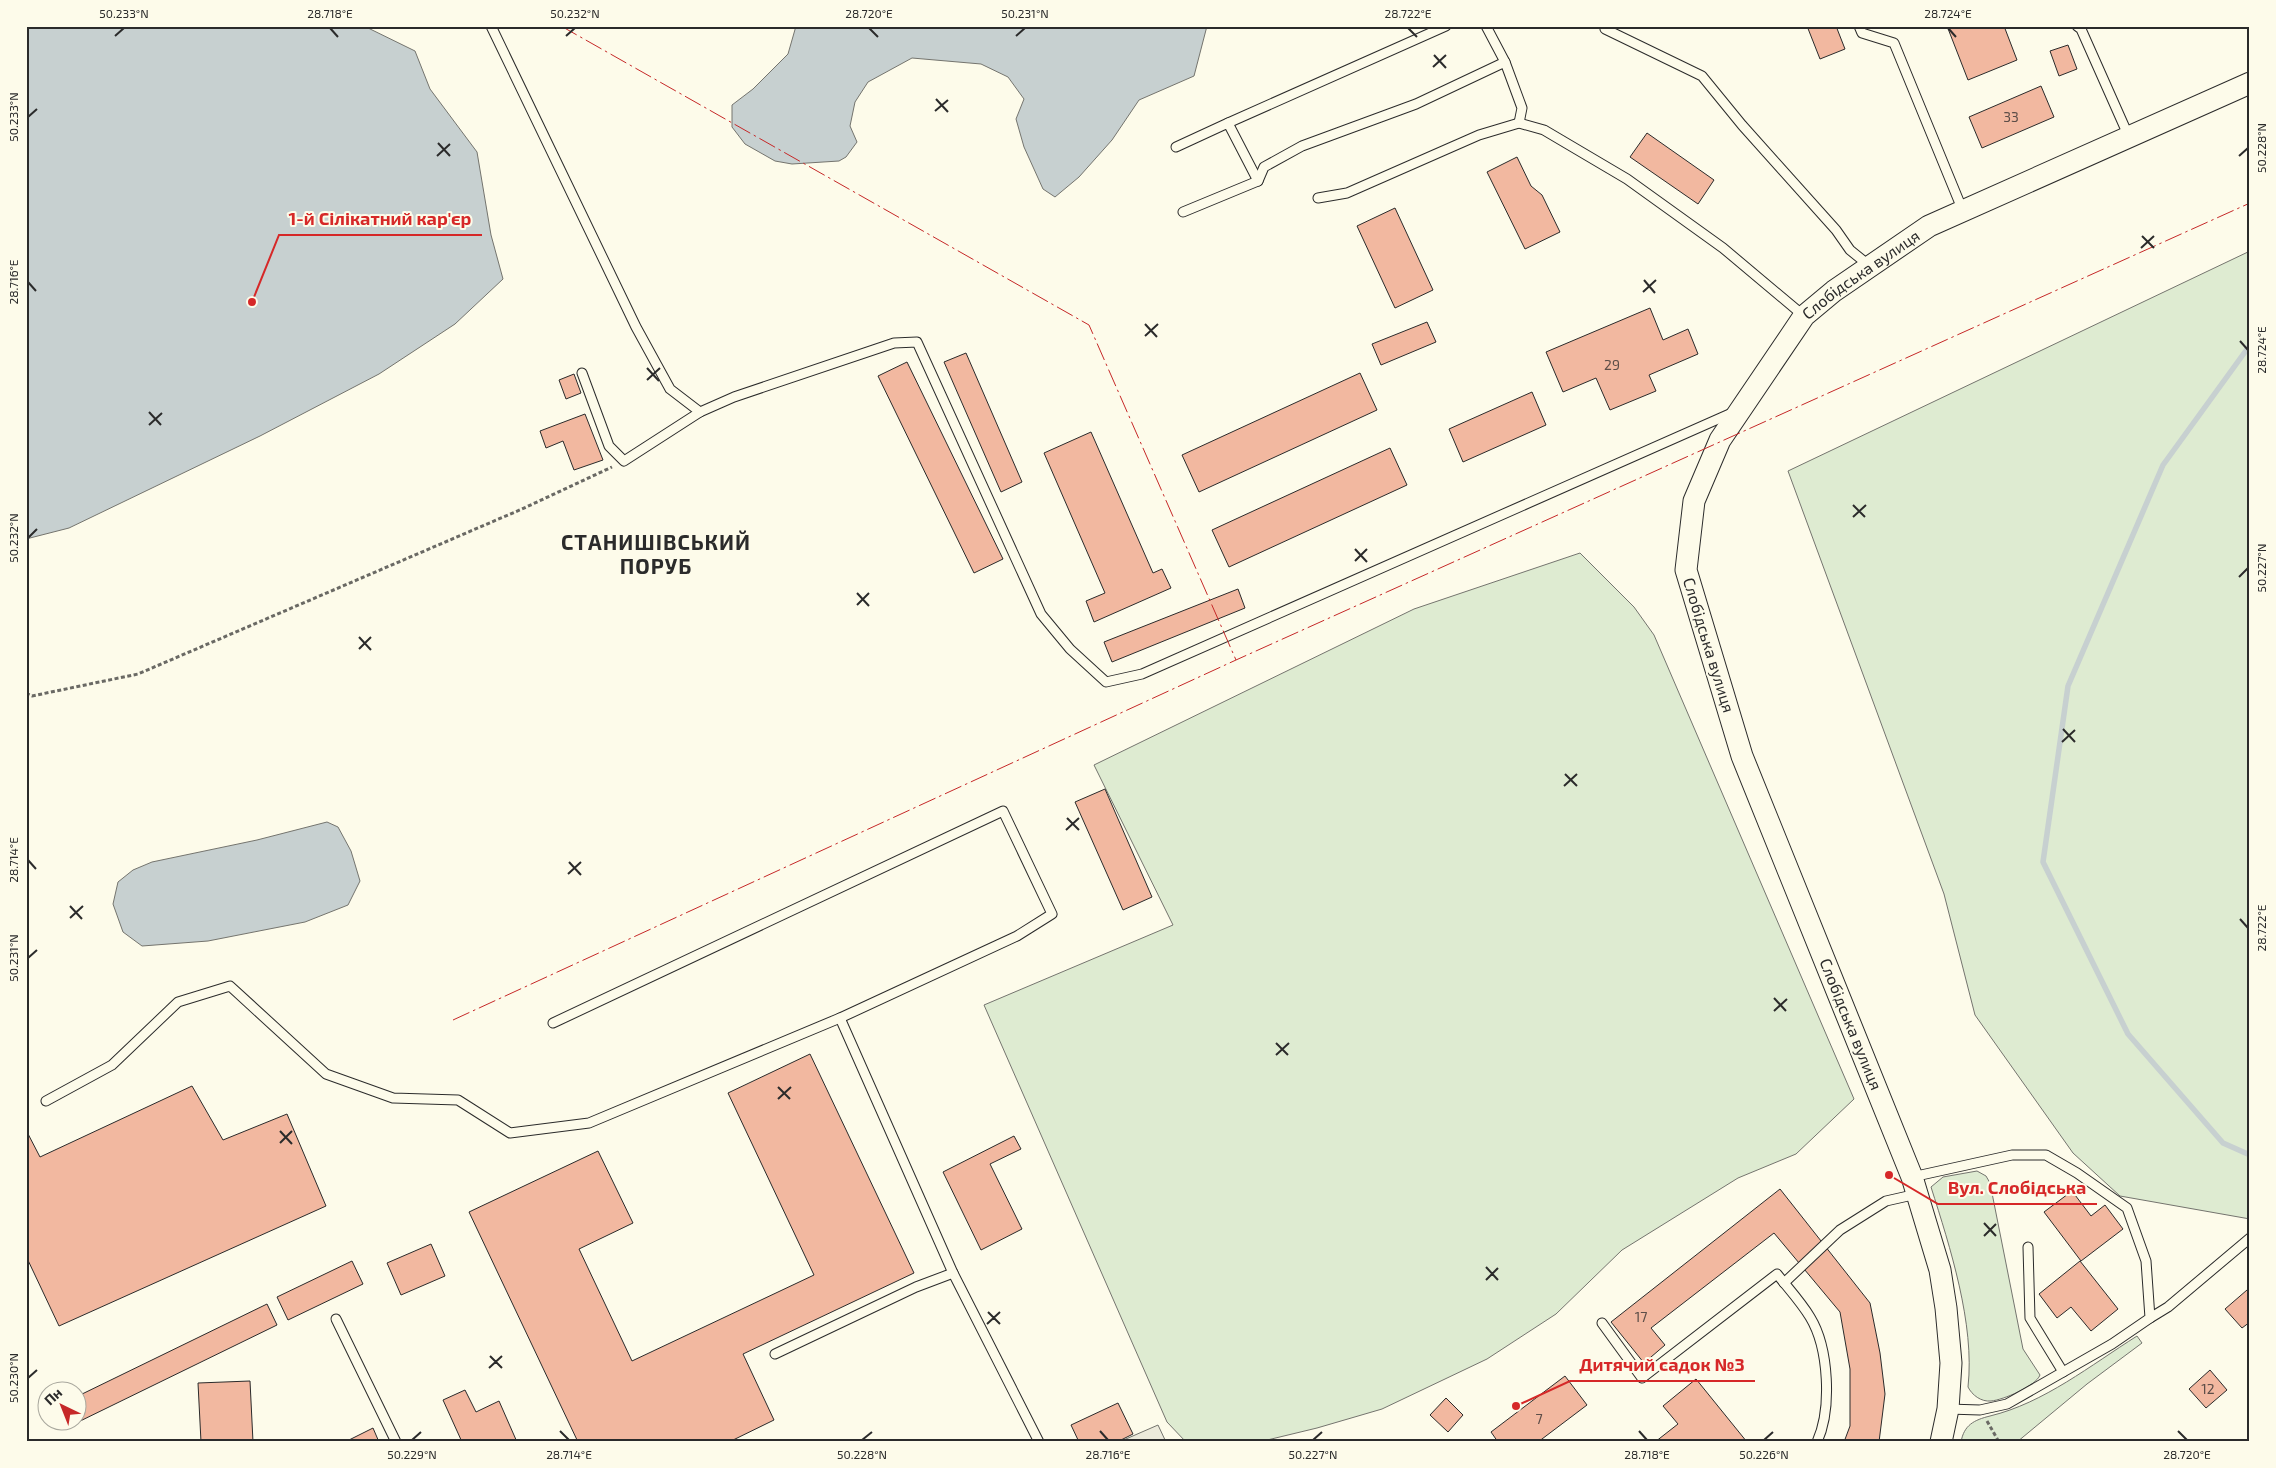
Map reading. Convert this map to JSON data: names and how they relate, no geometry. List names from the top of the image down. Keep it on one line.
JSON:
{"streets":{"street":["Слобідська вулиця"]},"districts":["СТАНИШІВСЬКИЙ ПОРУБ"],"places":["1-й Сілікатний кар'єр","Вул. Слобідська","Дитячий садок №3"],"house_numbers":["33","29","17","12","7"],"north":"top left","coordinates":["50.233°N","28.718°E","50.232°N","28.720°E","50.231°N","28.722°E","28.724°E","50.228°N","28.716°E","50.227°N","28.714°E","50.230°N","50.229°N","50.226°N"]}
